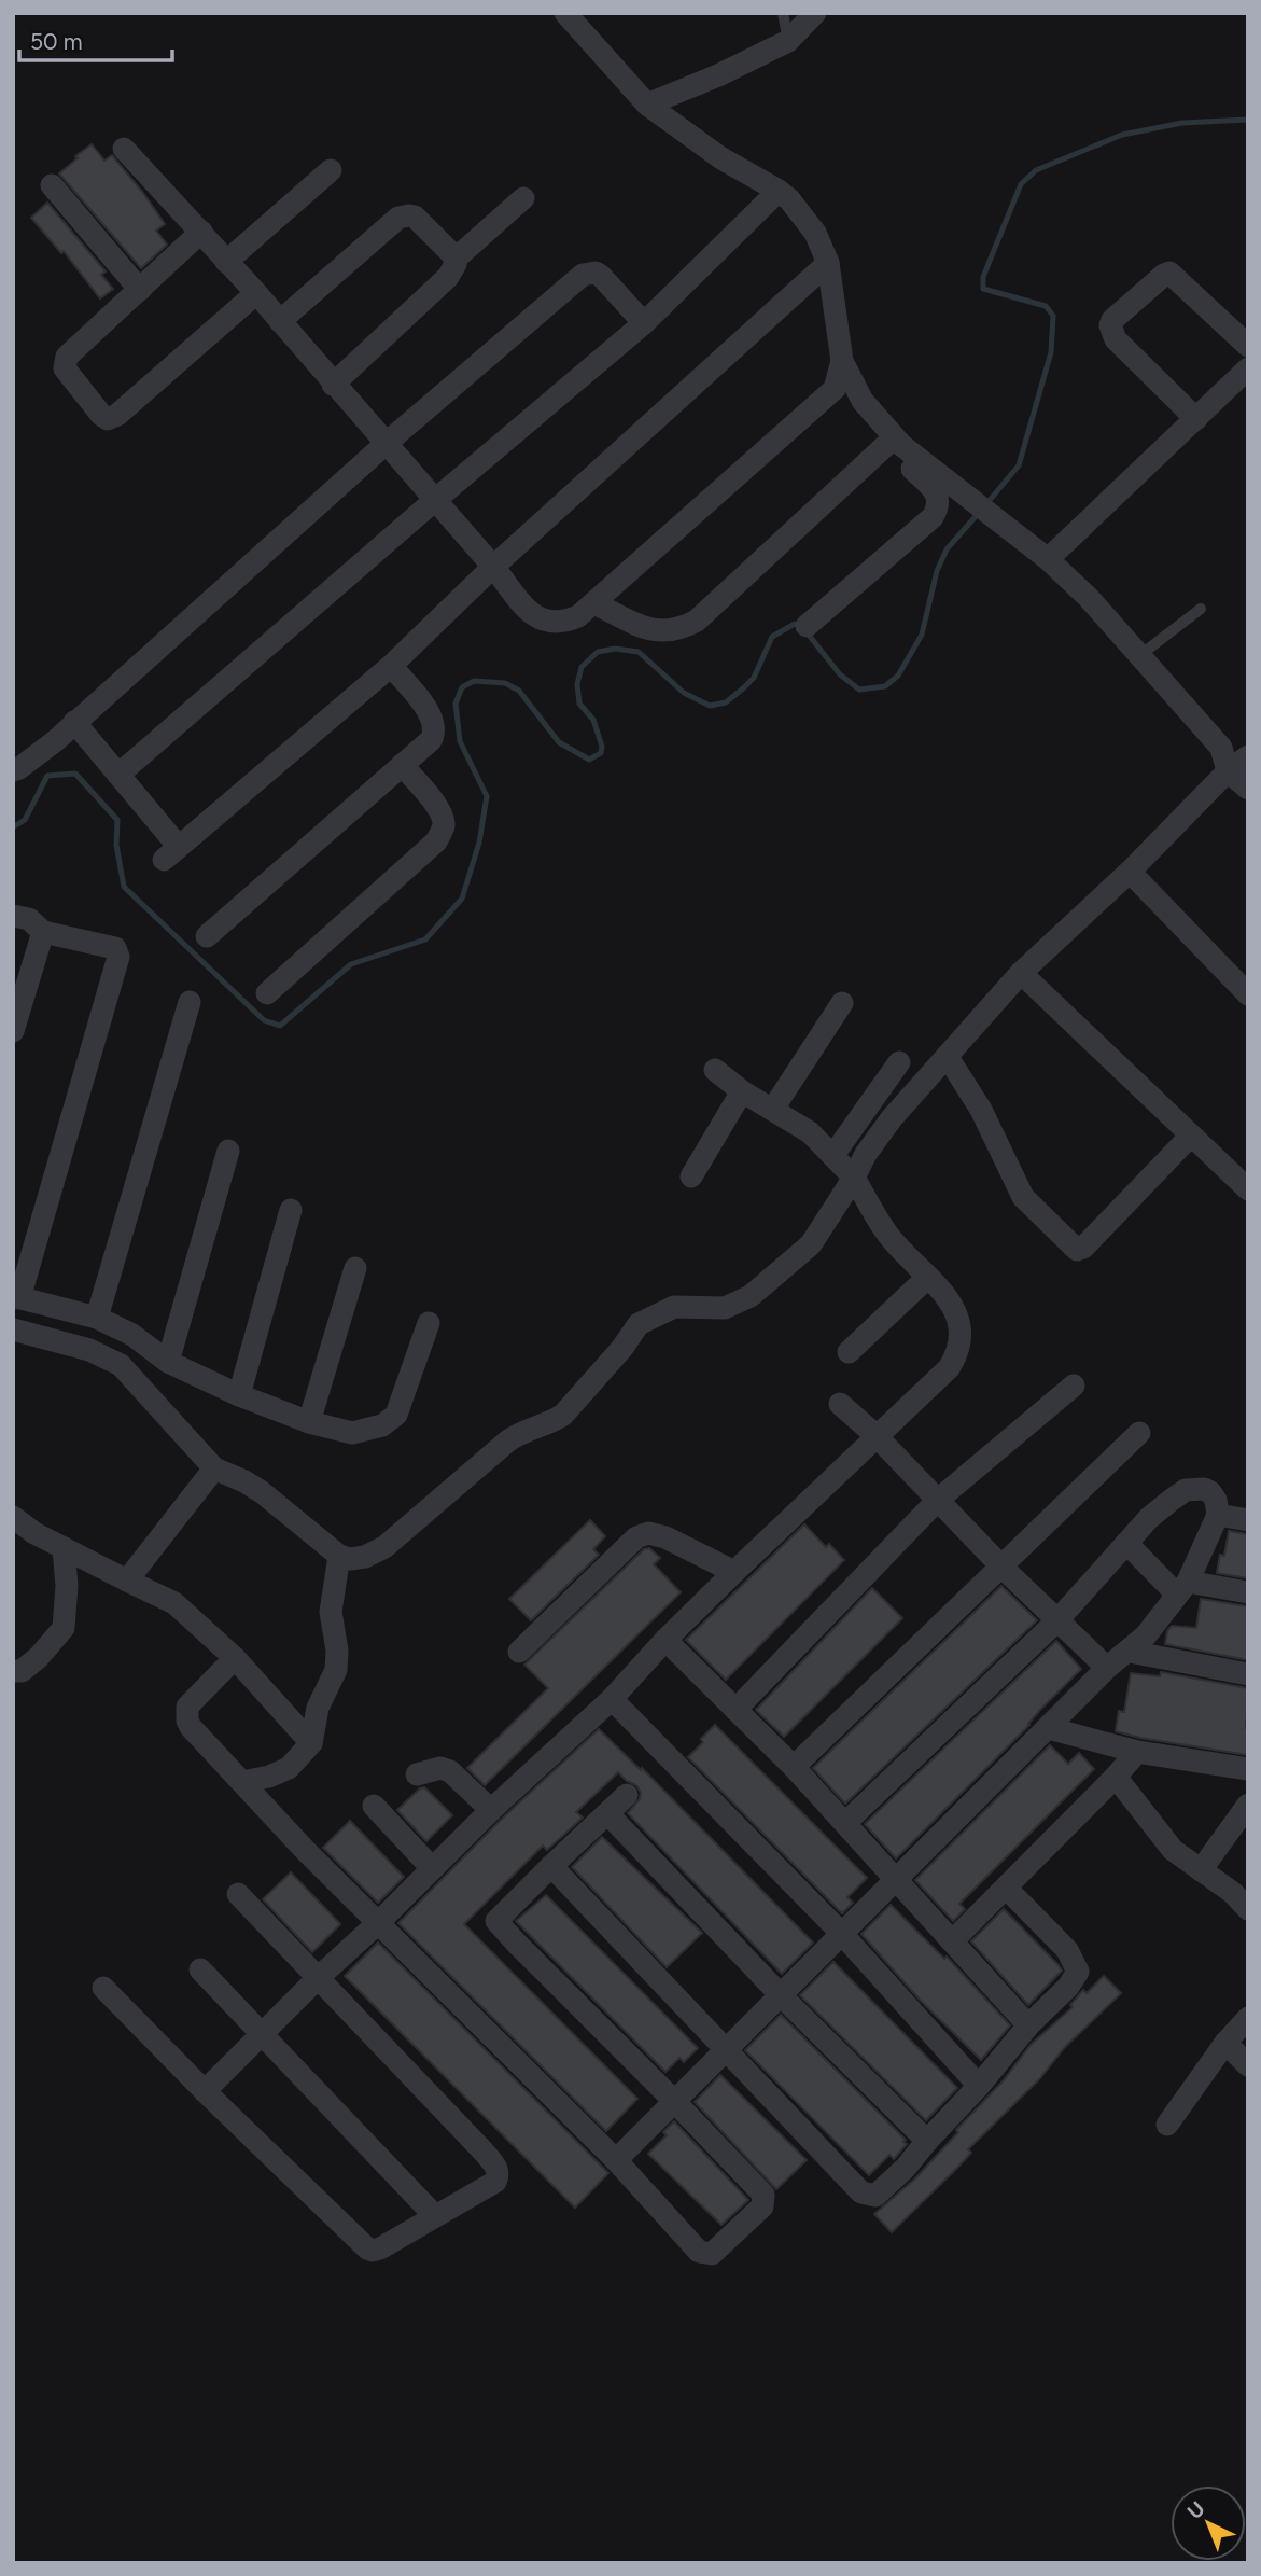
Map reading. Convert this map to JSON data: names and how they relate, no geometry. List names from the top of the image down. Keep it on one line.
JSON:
{"scale_bar":"50 m","north":"top left"}
